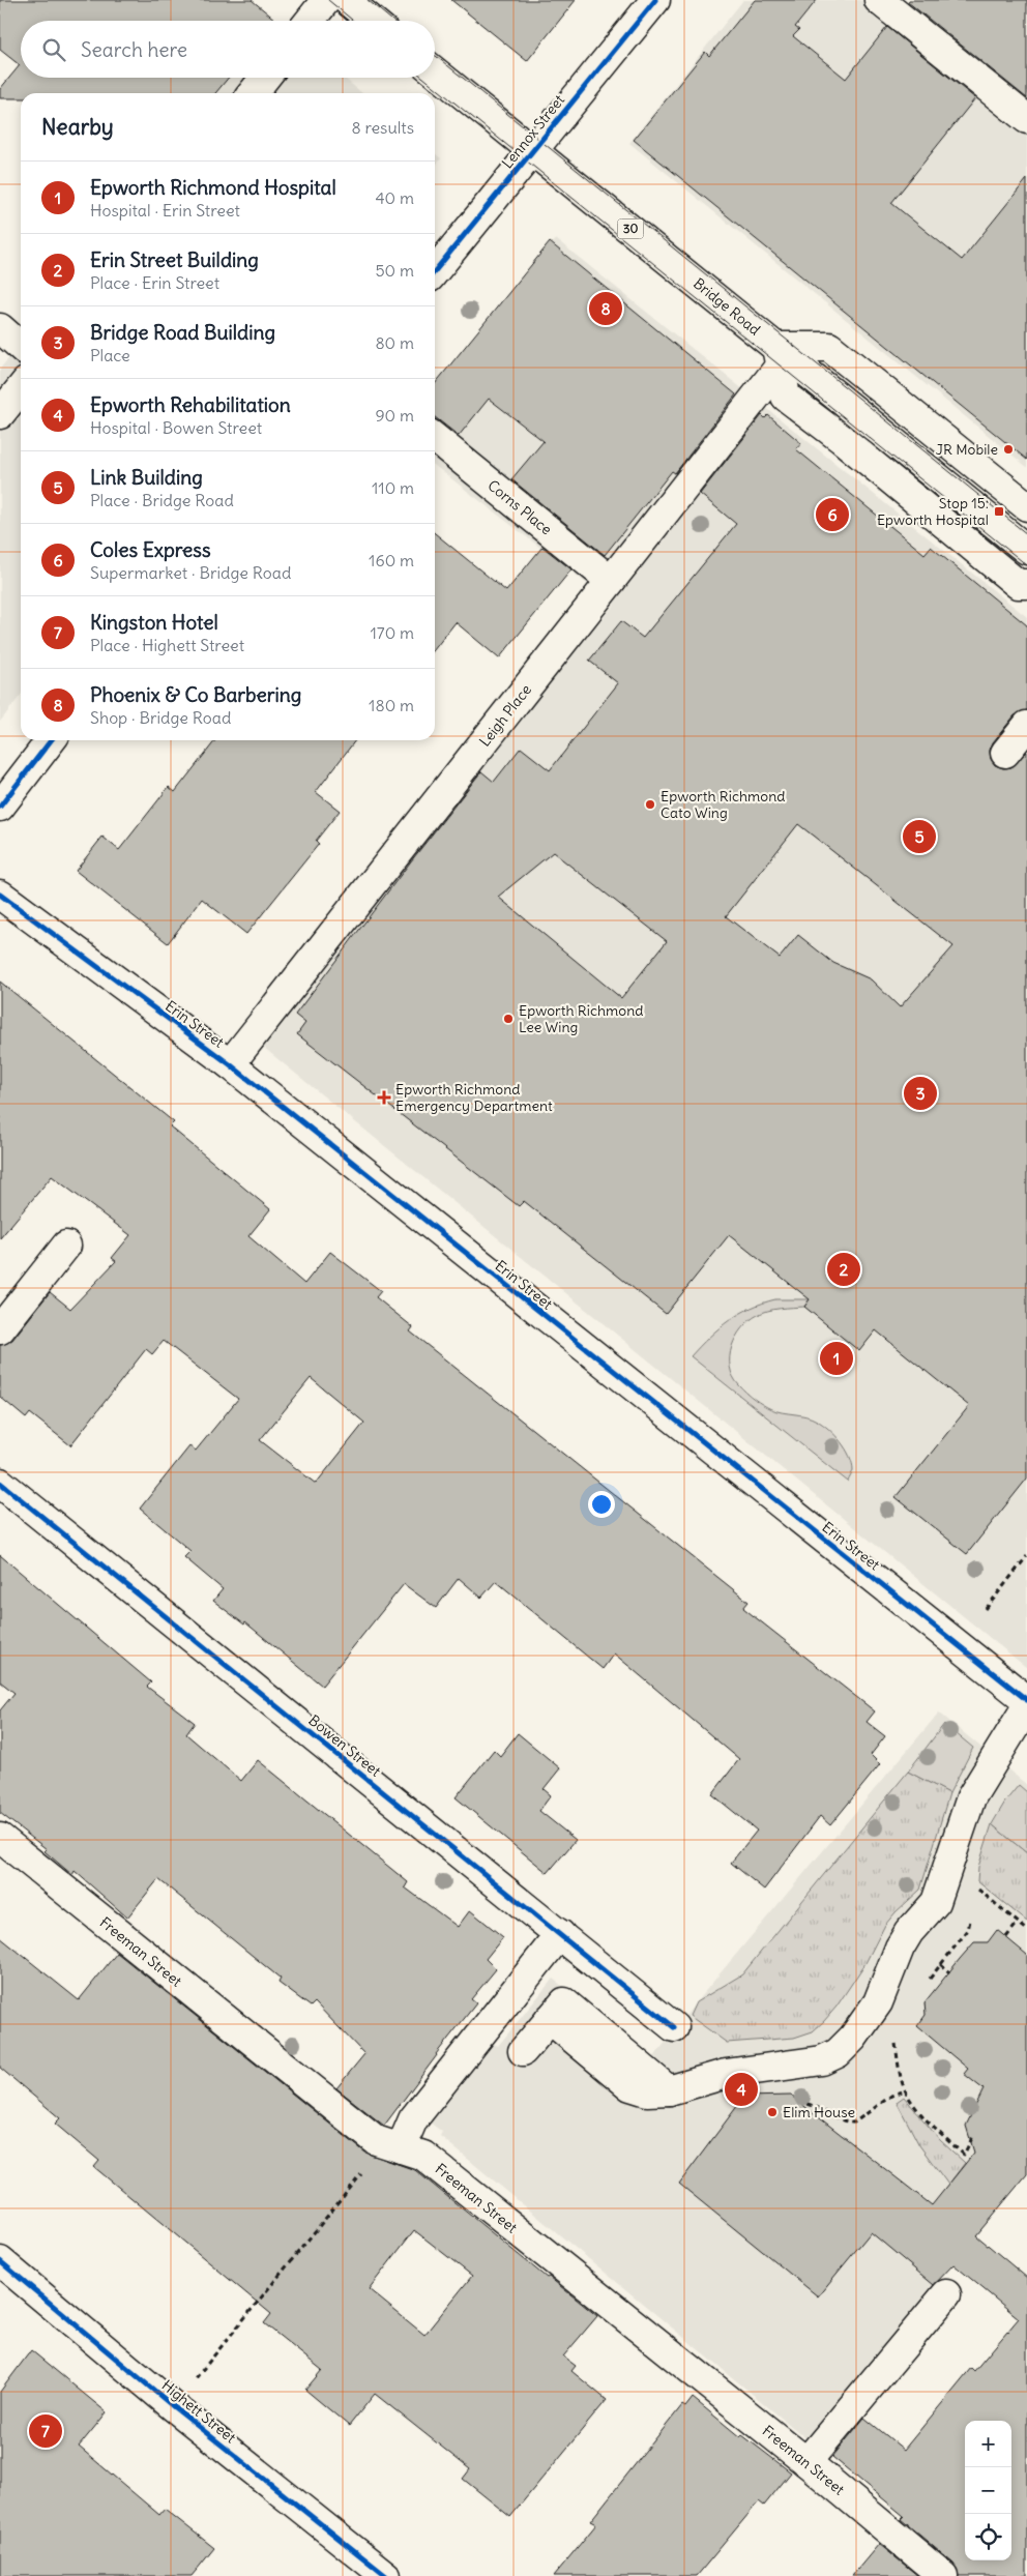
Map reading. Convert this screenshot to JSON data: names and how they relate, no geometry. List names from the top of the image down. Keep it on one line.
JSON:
{"streets":{"street":["Lennox Street","30","Bridge Road","Corns Place","Leigh Place","Erin Street","Bowen Street","Freeman Street","Highett Street"]},"crossings":[["Lennox Street","Bridge Road"],["Bridge Road","Leigh Place"],["Corns Place","Leigh Place"],["Leigh Place","Erin Street"]],"places":{"other":["JR Mobile","Epworth Richmond Cato Wing","Epworth Richmond Lee Wing","Elim House"],"transit":["Stop 15: Epworth Hospital"],"health":["Epworth Richmond Emergency Department"]},"page":{"search":"Search here","heading":["Nearby","8 results"],"list":[{"mark":"1","name":"Epworth Richmond Hospital","note":"Hospital · Erin Street","value":"40 m"},{"mark":"2","name":"Erin Street Building","note":"Place · Erin Street","value":"50 m"},{"mark":"3","name":"Bridge Road Building","note":"Place","value":"80 m"},{"mark":"4","name":"Epworth Rehabilitation","note":"Hospital · Bowen Street","value":"90 m"},{"mark":"5","name":"Link Building","note":"Place · Bridge Road","value":"110 m"},{"mark":"6","name":"Coles Express","note":"Supermarket · Bridge Road","value":"160 m"},{"mark":"7","name":"Kingston Hotel","note":"Place · Highett Street","value":"170 m"},{"mark":"8","name":"Phoenix & Co Barbering","note":"Shop · Bridge Road","value":"180 m"}],"pins":["8","6","5","3","2","1","4","7"],"map_buttons":["+","−"]}}
